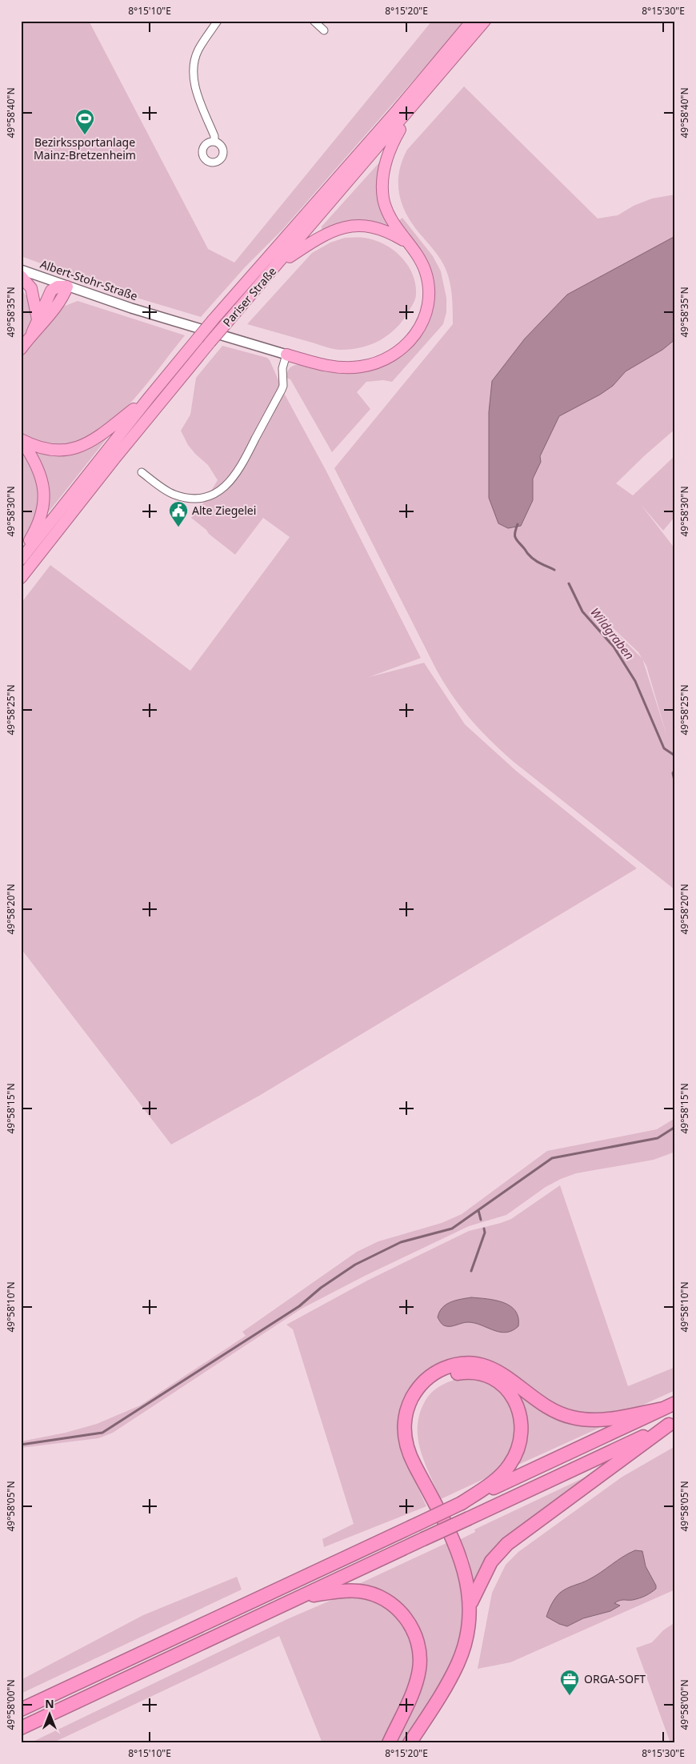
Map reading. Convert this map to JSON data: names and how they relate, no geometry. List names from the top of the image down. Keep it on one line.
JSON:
{"streets":{"highway":["Pariser Straße"],"street":["Albert-Stohr-Straße"]},"water":["Wildgraben"],"places":{"sports":["Bezirkssportanlage Mainz-Bretzenheim"],"public building":["Alte Ziegelei"],"office":["ORGA-SOFT"]},"north":"top","coordinates":["8°15'10\"E","8°15'20\"E","8°15'30\"E","49°58'40\"N","49°58'35\"N","49°58'30\"N","49°58'25\"N","49°58'20\"N","49°58'15\"N","49°58'10\"N","49°58'05\"N","49°58'00\"N"]}
